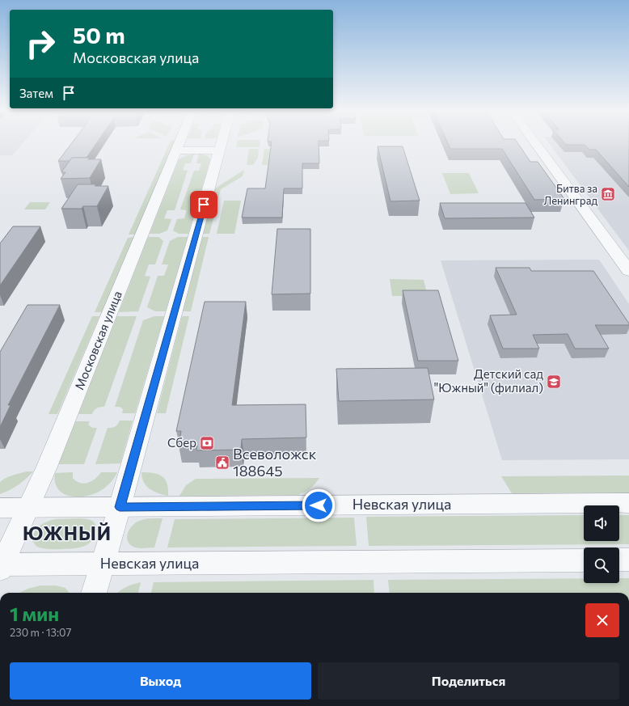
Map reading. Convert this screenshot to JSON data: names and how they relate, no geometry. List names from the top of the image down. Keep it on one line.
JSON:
{"streets":{"street":["Московская улица","Невская улица"]},"crossings":[["Московская улица","Невская улица"]],"districts":["ЮЖНЫЙ"],"places":{"museum":["Битва за Ленинград"],"school or university":["Детский сад \"Южный\" (филиал)"],"bank":["Сбер"],"public building":["Всеволожск 188645"]},"page":{"turn":["50 m","Московская улица"],"then":"Затем","heading":["1 мин","230 m · 13:07"],"buttons":["Выход","Поделиться"]}}
